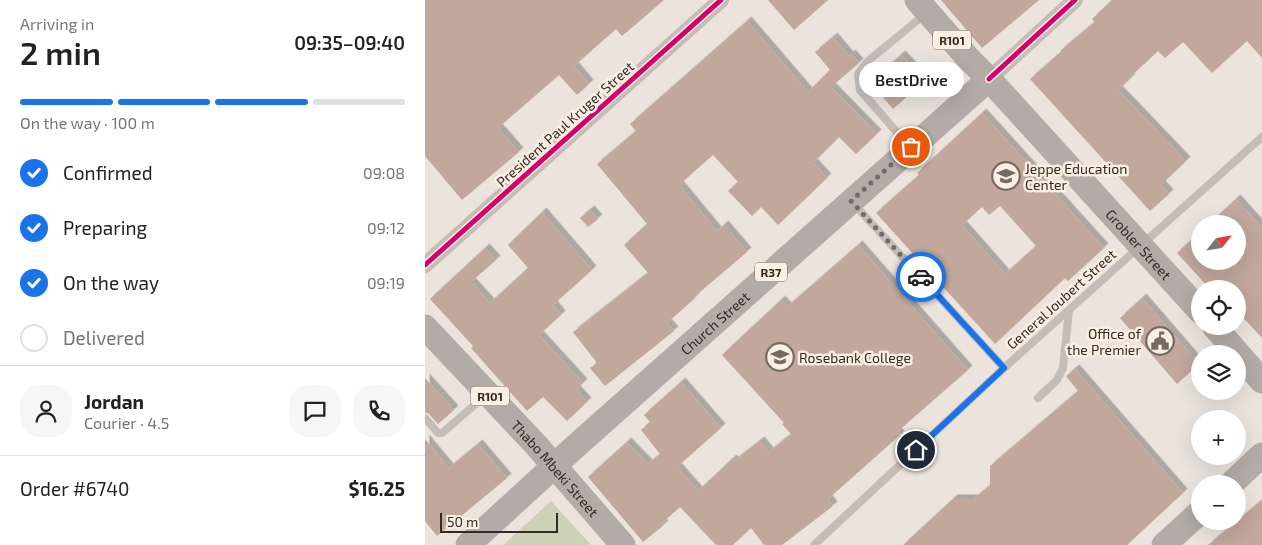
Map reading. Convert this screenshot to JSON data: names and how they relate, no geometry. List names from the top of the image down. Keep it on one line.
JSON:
{"streets":{"main road":["R101","Grobler Street","R37","Church Street","Thabo Mbeki Street"],"street":["President Paul Kruger Street"],"lane":["General Joubert Street"]},"crossings":[["Grobler Street","General Joubert Street"],["Grobler Street","Church Street"],["Church Street","Thabo Mbeki Street"]],"places":{"other":["BestDrive"],"school or university":["Jeppe Education Center","Rosebank College"],"public building":["Office of the Premier"]},"scale_bar":"50 m","north":"top right","page":{"heading":["2 min","Arriving in","09:35–09:40"],"panel":["Jordan","Courier · 4.5","Order #6740","$16.25"],"bubble":"BestDrive","bar":"On the way · 100 m","list":[["Confirmed","09:08"],["Preparing","09:12"],["On the way","09:19"],"Delivered"],"map_buttons":["+","−"],"scale":"50 m"}}
